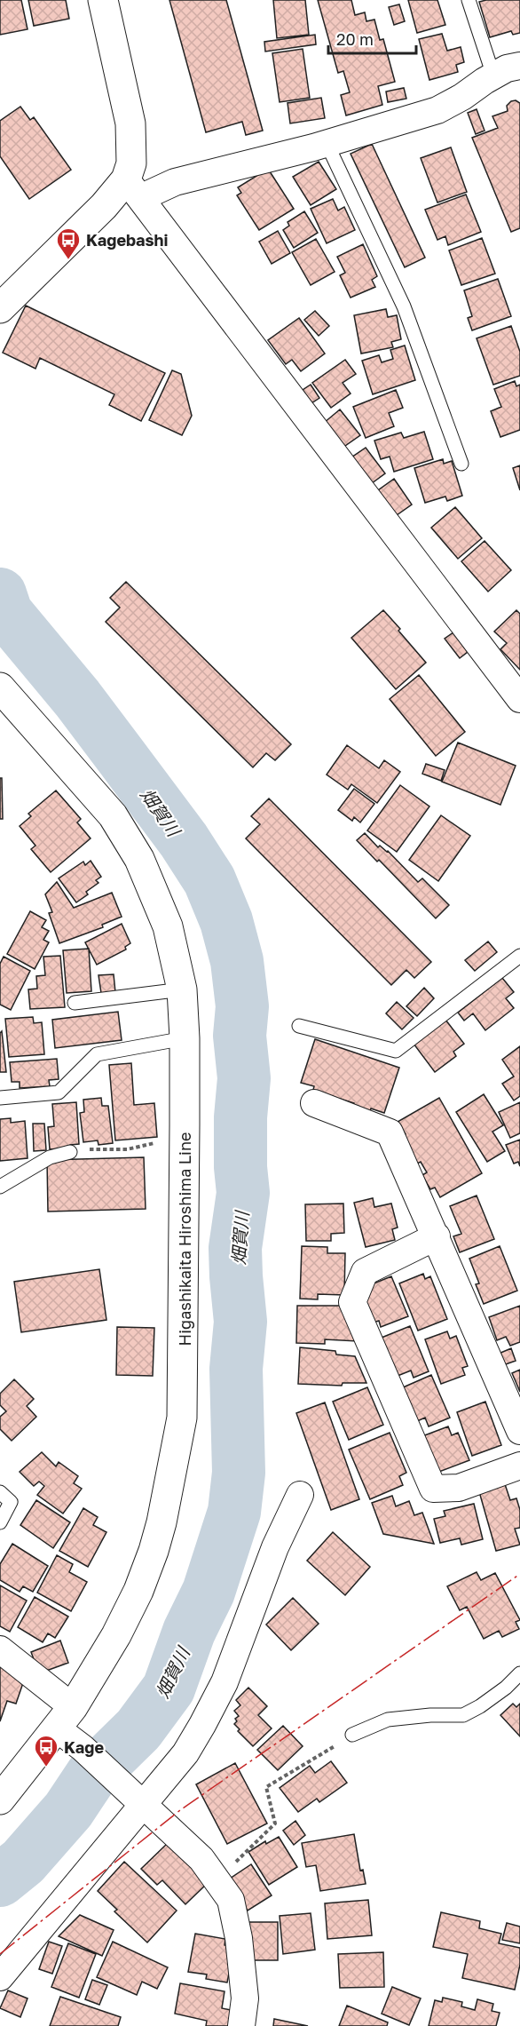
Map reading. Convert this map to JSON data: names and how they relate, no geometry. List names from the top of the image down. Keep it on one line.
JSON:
{"streets":{"main road":["Higashikaita Hiroshima Line"]},"water":["畑賀川"],"places":{"bus stop":["Kagebashi","Kage"]},"scale_bar":"20 m"}
